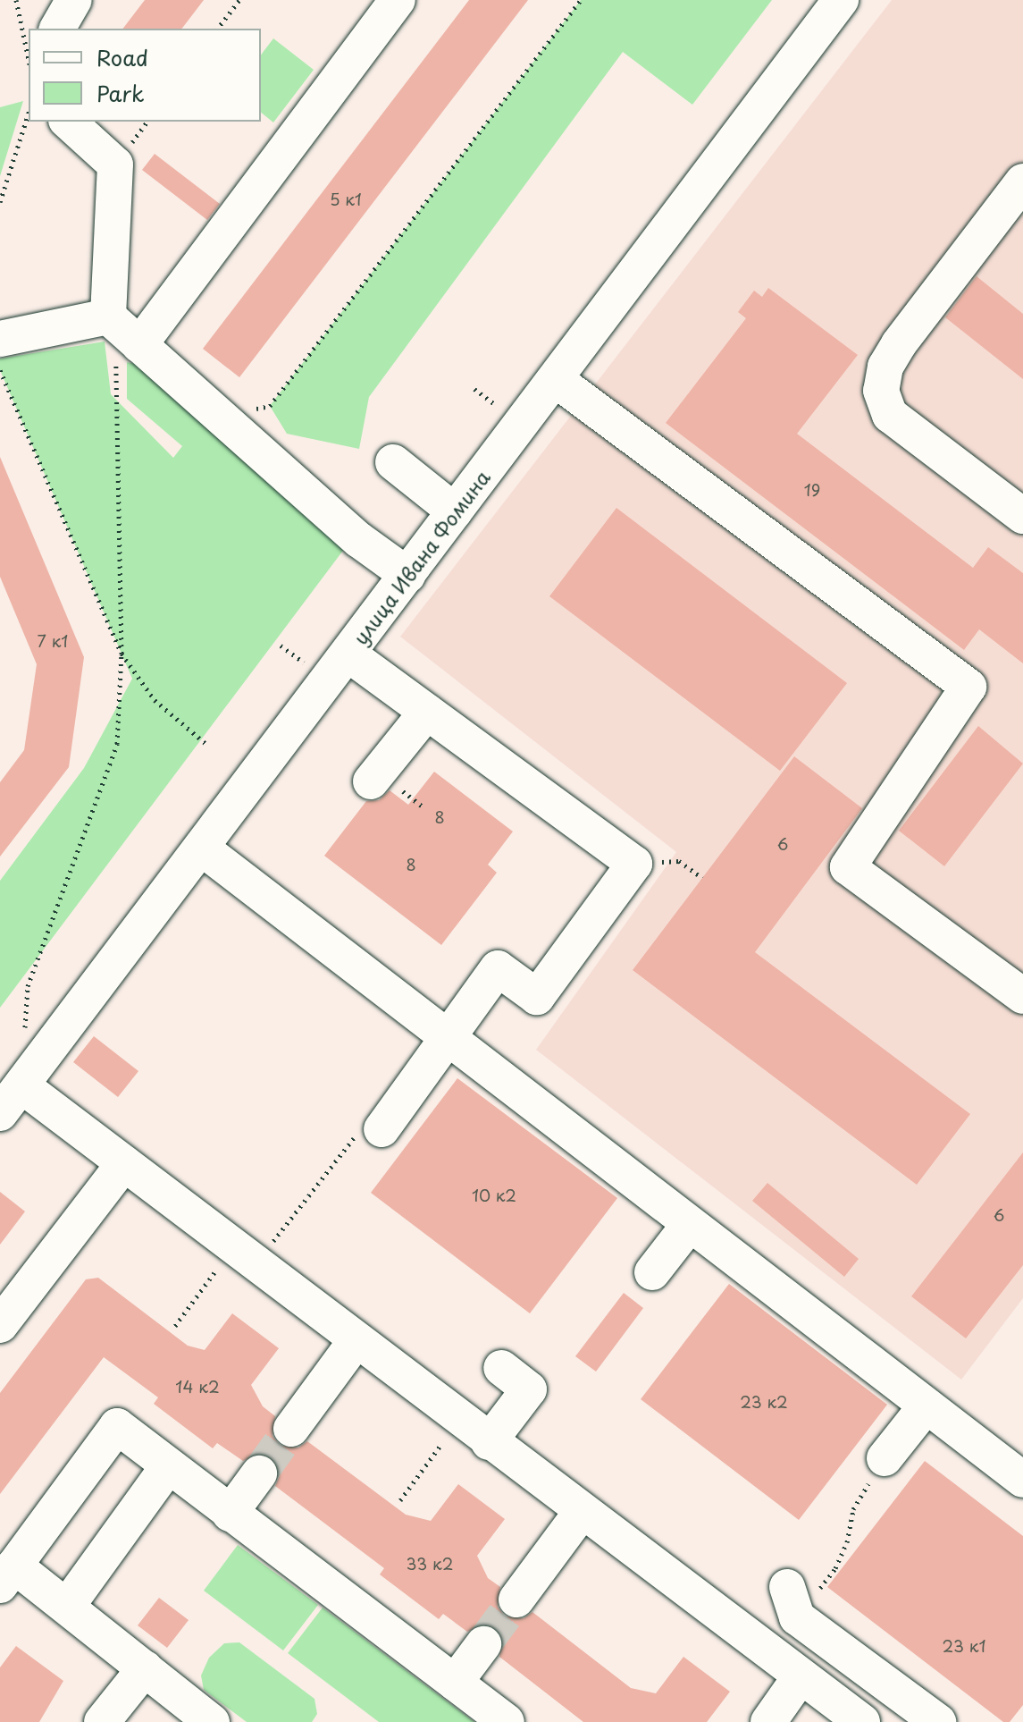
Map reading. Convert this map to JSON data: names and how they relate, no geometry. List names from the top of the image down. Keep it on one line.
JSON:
{"streets":{"street":["улица Ивана Фомина"]},"house_numbers":["5 к1","19","7 к1","8","6","8","10 к2","6","14 к2","23 к2","33 к2","23 к1"],"legend":["Road","Park"]}
